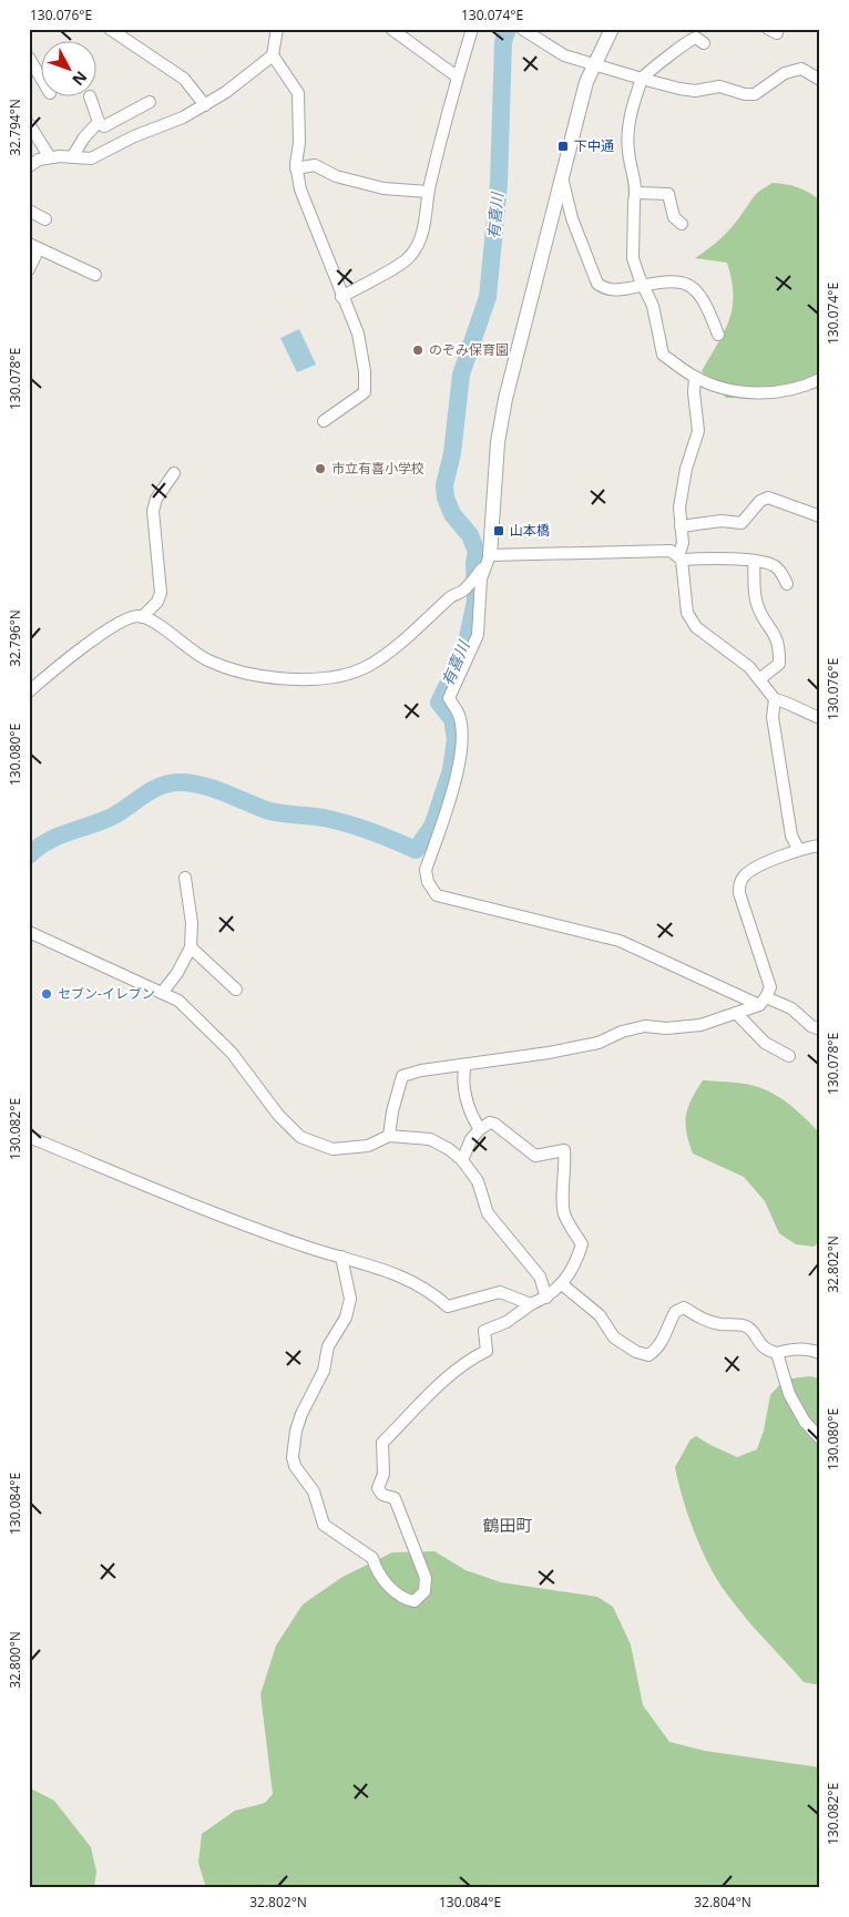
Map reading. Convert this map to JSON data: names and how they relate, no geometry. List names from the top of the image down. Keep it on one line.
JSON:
{"districts":["鶴田町"],"water":["有喜川"],"places":{"transit":["下中通","山本橋"],"other":["のぞみ保育園","市立有喜小学校","セブン-イレブン"]},"north":"bottom right","coordinates":["130.076°E","130.074°E","32.794°N","130.078°E","32.796°N","130.080°E","130.082°E","32.802°N","130.084°E","32.800°N","32.804°N"]}
